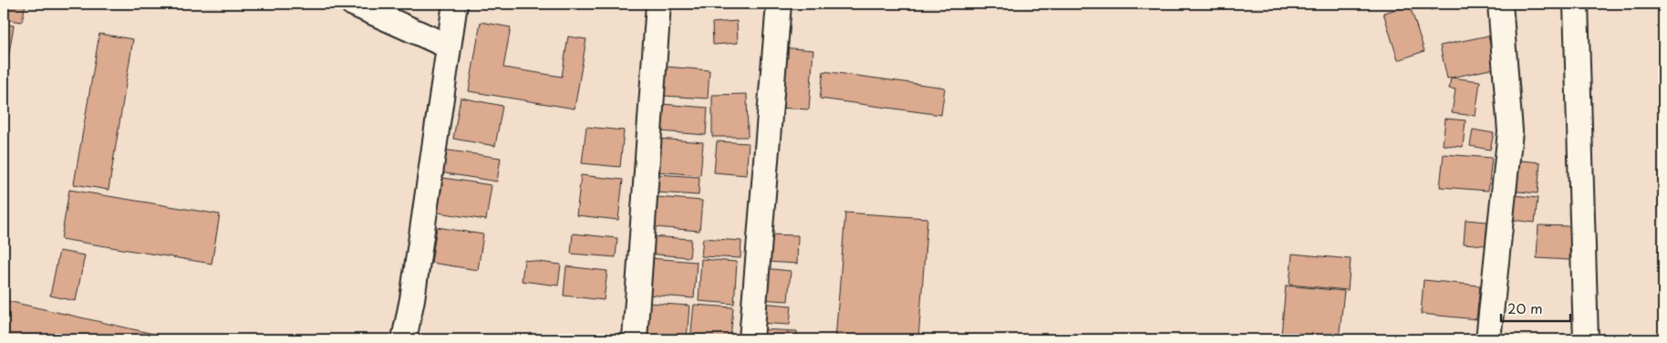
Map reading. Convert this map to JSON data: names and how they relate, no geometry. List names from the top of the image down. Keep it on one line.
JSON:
{"scale_bar":"20 m"}
